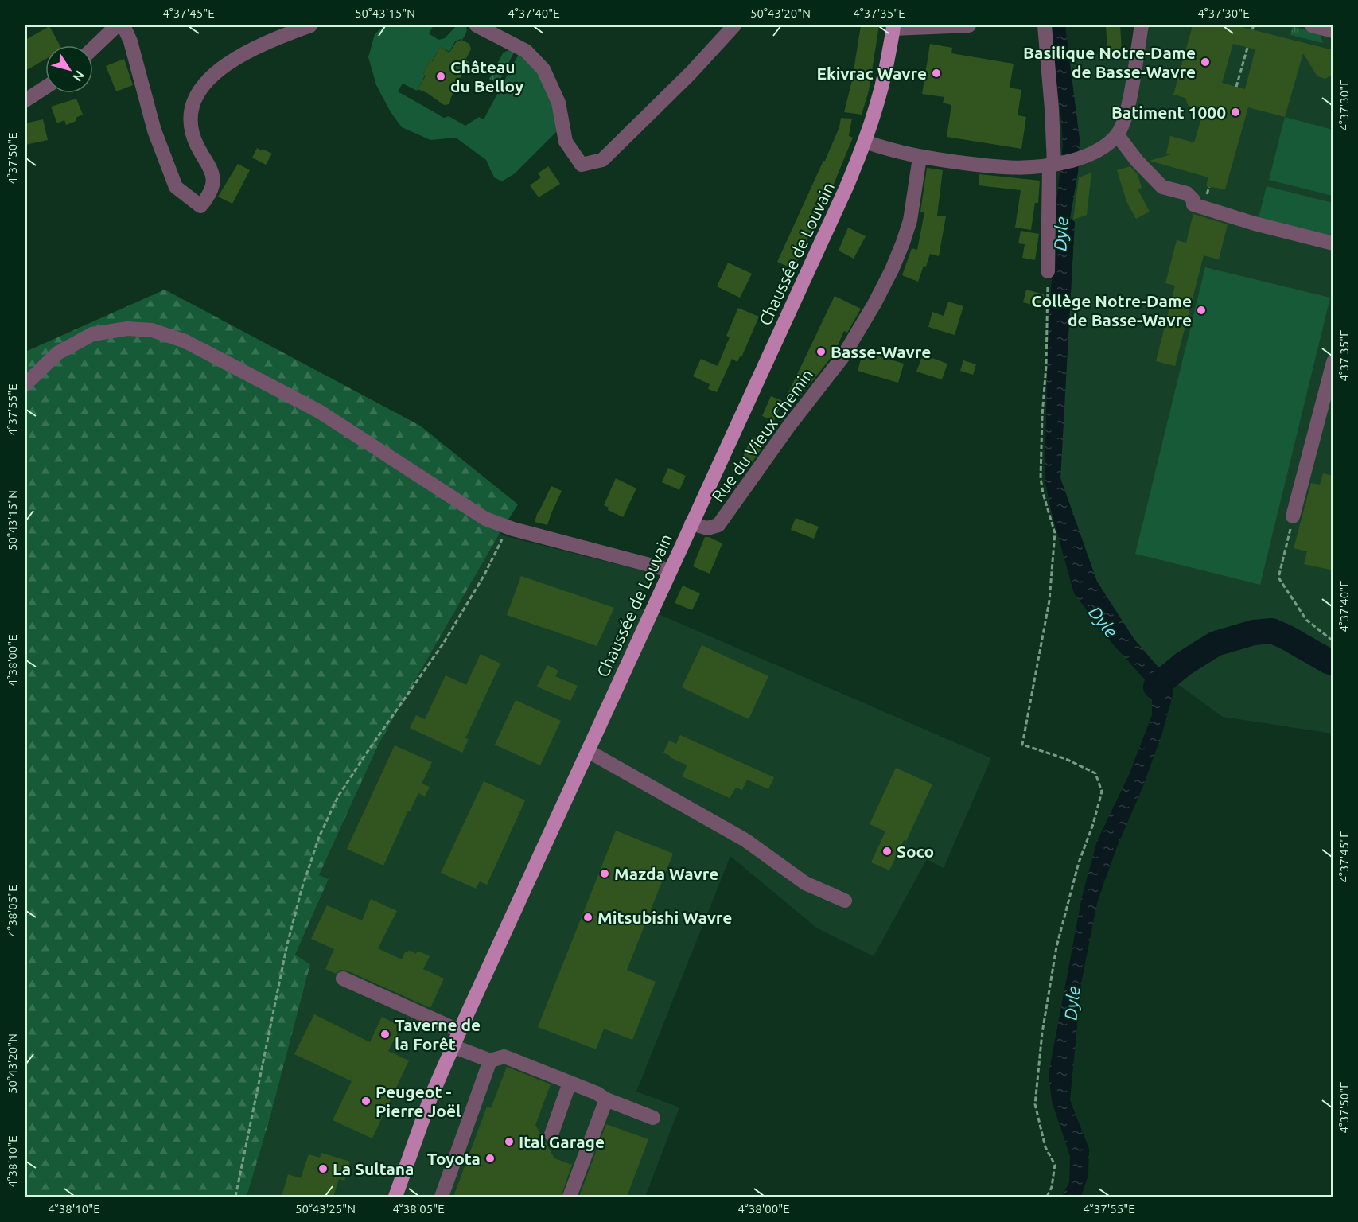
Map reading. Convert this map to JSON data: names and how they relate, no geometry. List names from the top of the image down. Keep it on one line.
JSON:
{"streets":{"main road":["Chaussée de Louvain"],"street":["Rue du Vieux Chemin"]},"crossings":[["Chaussée de Louvain","Rue du Vieux Chemin"]],"water":["Dyle"],"places":["Basilique Notre-Dame de Basse-Wavre","Ekivrac Wavre","Château du Belloy","Batiment 1000","Collège Notre-Dame de Basse-Wavre","Basse-Wavre","Soco","Mazda Wavre","Mitsubishi Wavre","Taverne de la Forêt","Peugeot - Pierre Joël","Ital Garage","Toyota","La Sultana"],"north":"bottom right","coordinates":["4°37'45\"E","50°43'15\"N","4°37'40\"E","50°43'20\"N","4°37'35\"E","4°37'30\"E","4°37'50\"E","4°37'55\"E","4°38'00\"E","4°38'05\"E","4°38'10\"E","50°43'25\"N"]}
